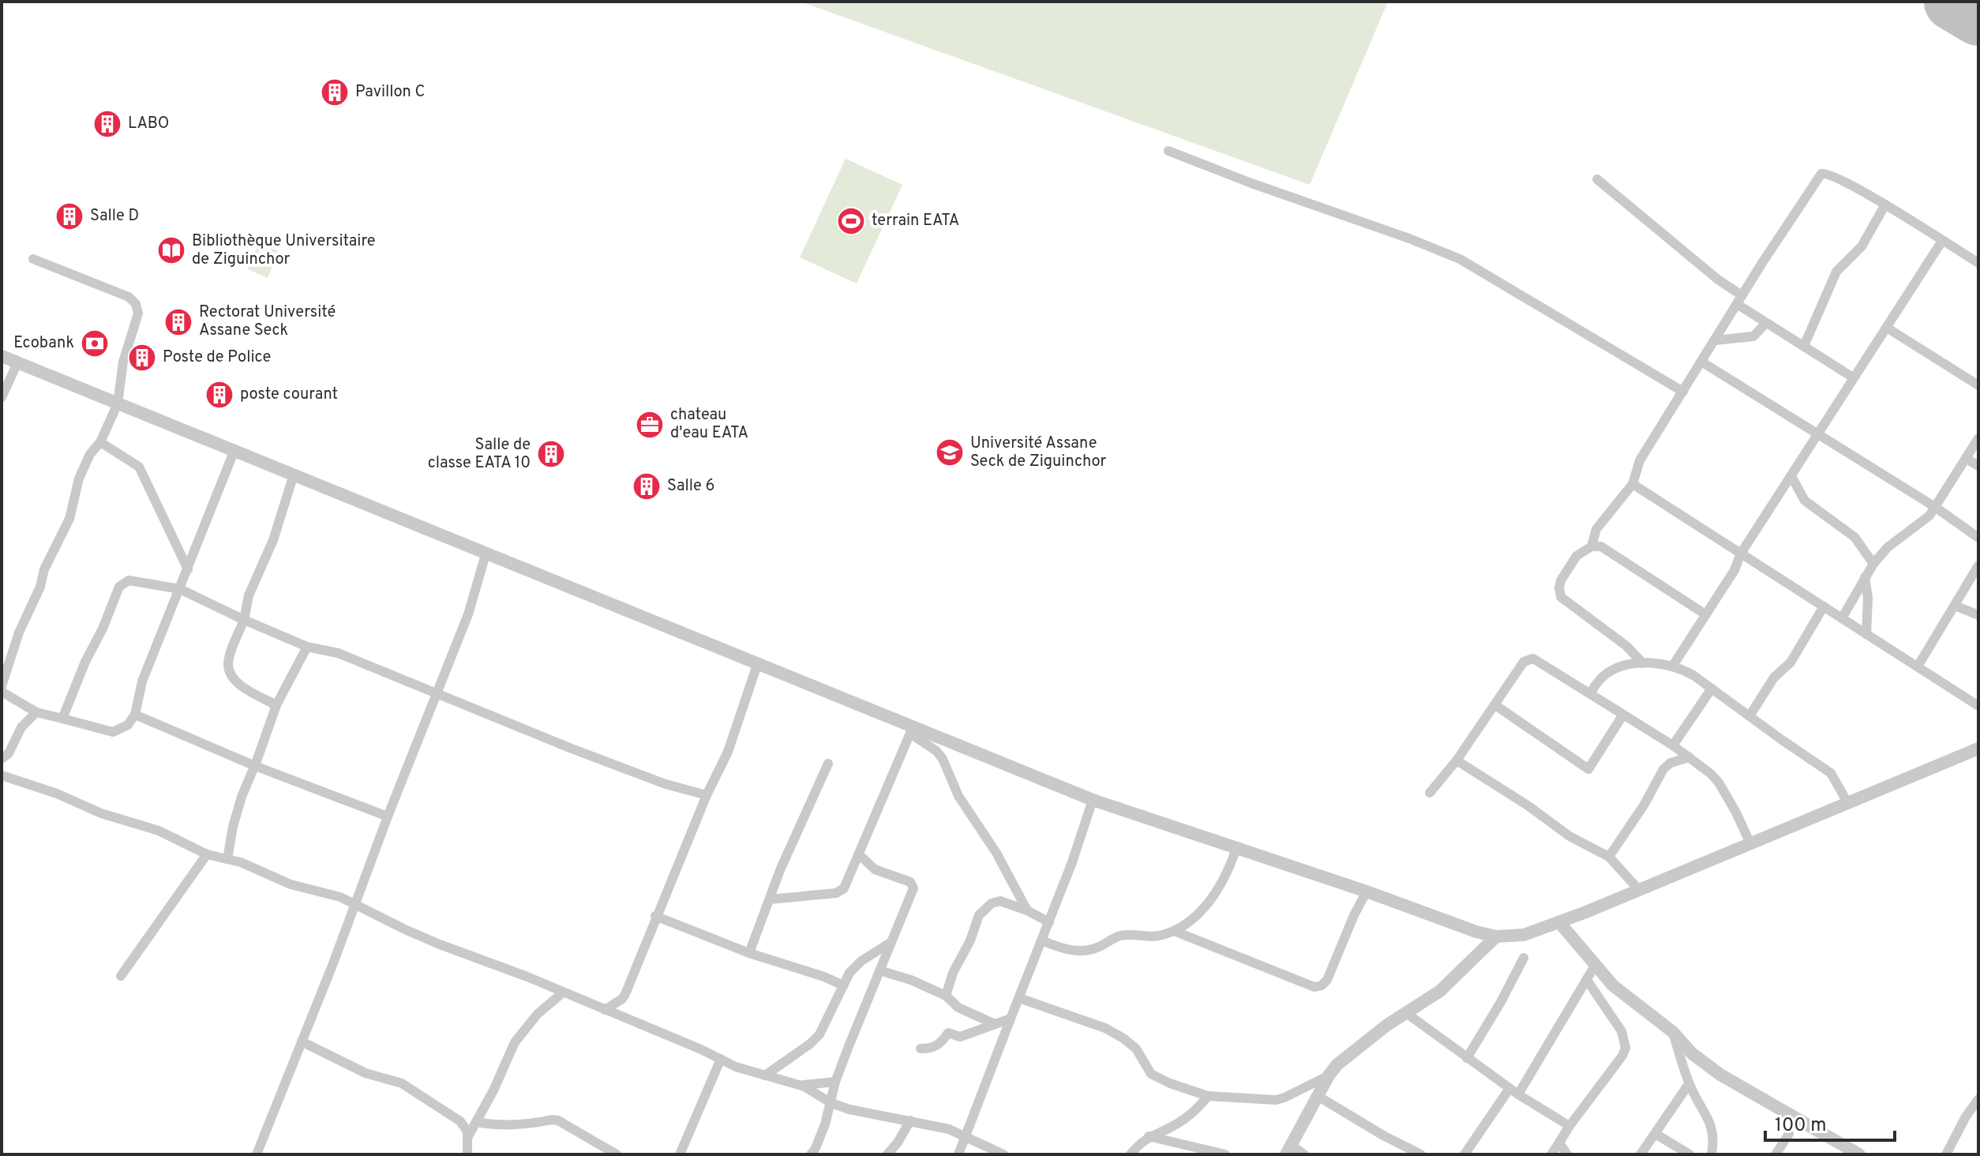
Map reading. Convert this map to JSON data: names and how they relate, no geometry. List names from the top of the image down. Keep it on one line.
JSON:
{"places":{"building":["Pavillon C","LABO","Salle D","Rectorat Université Assane Seck","Poste de Police","poste courant","Salle de classe EATA 10","Salle 6"],"sports":["terrain EATA"],"library":["Bibliothèque Universitaire de Ziguinchor"],"bank":["Ecobank"],"office":["chateau d'eau EATA"],"school or university":["Université Assane Seck de Ziguinchor"]},"scale_bar":"100 m"}
